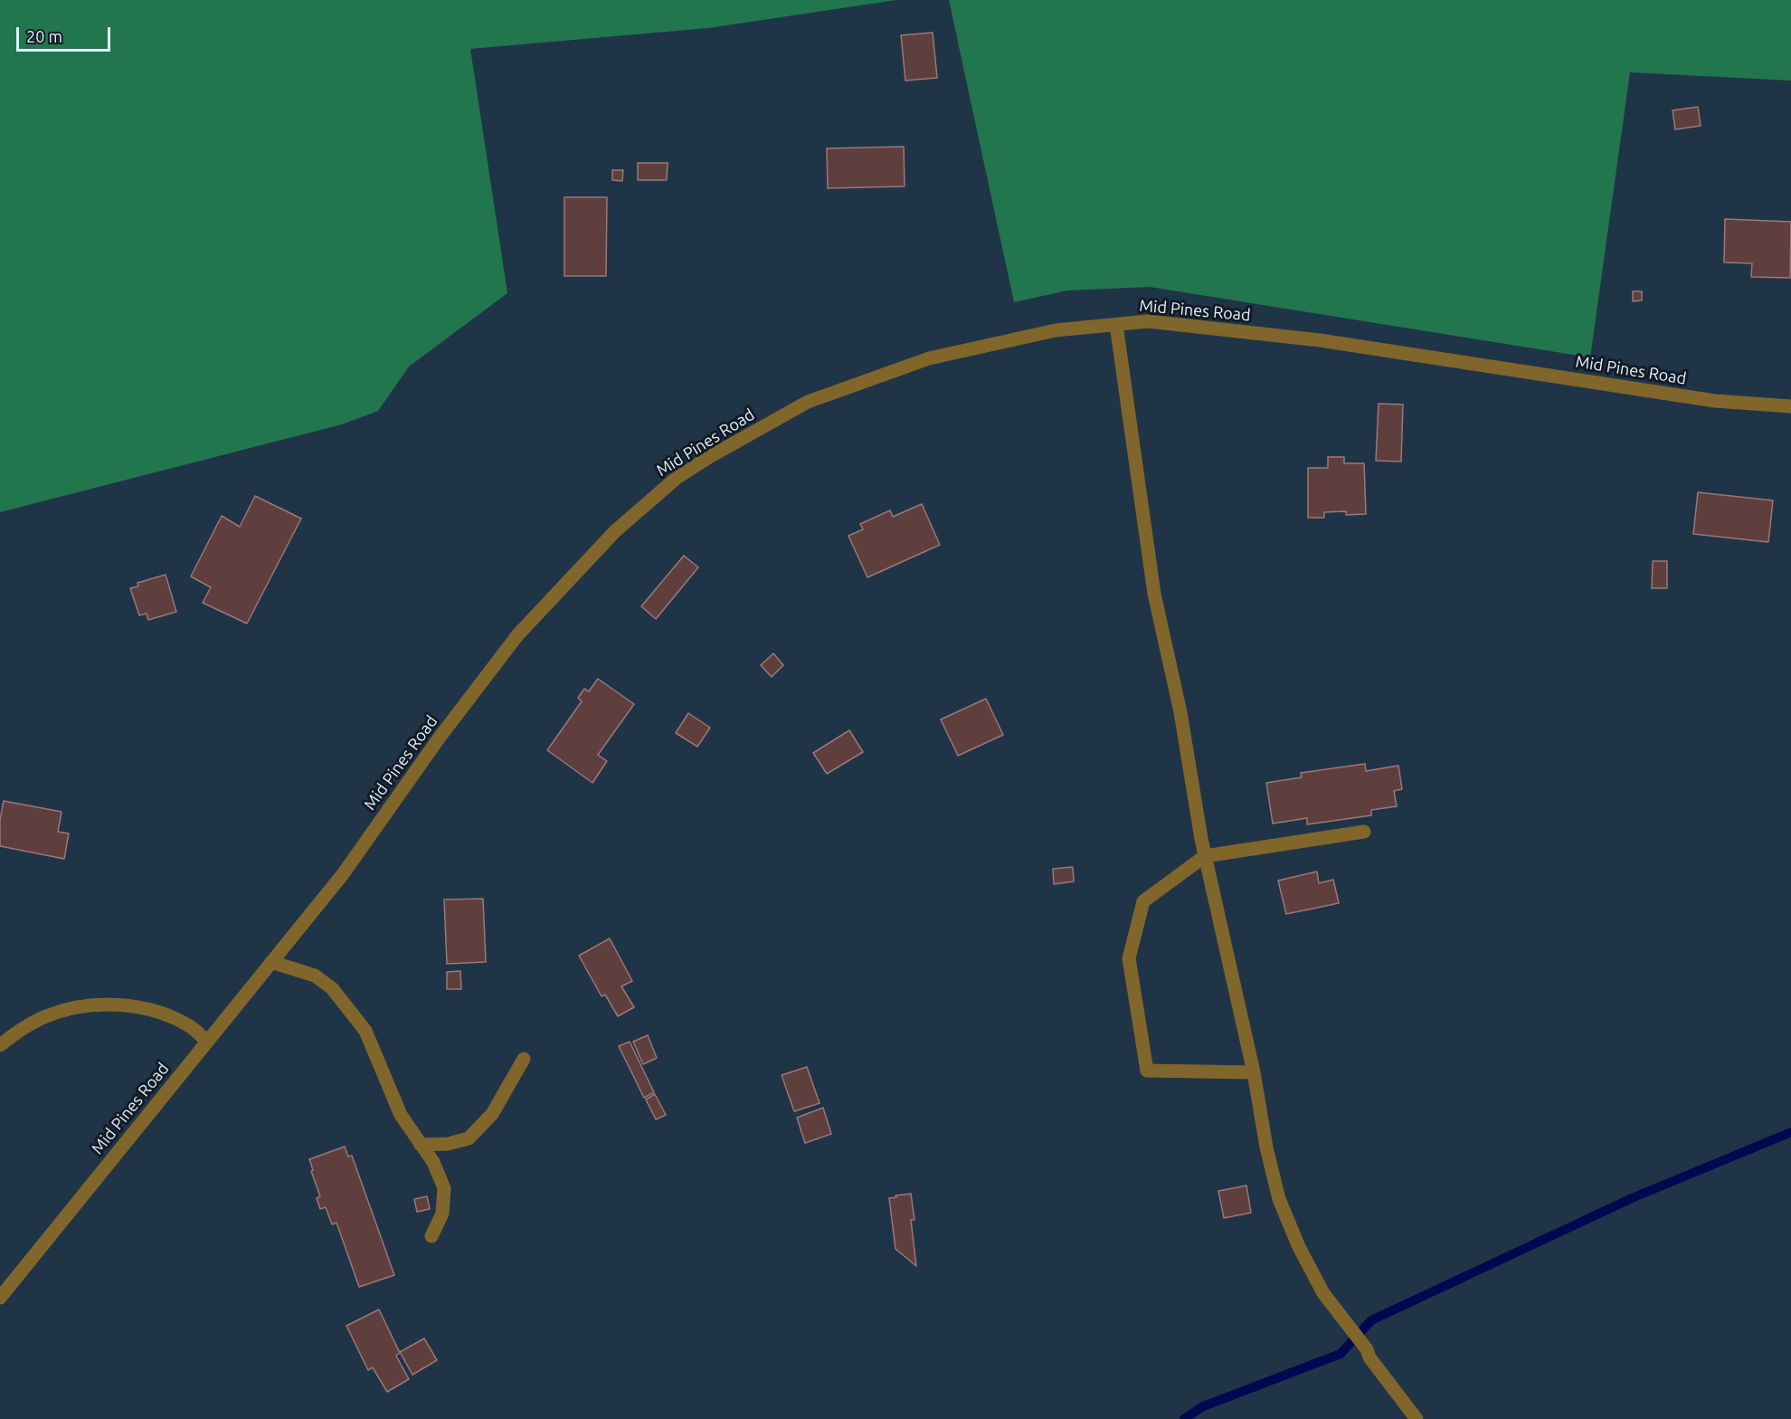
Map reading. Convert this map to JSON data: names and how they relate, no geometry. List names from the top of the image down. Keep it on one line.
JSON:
{"streets":{"street":["Mid Pines Road"]},"scale_bar":"20 m"}
